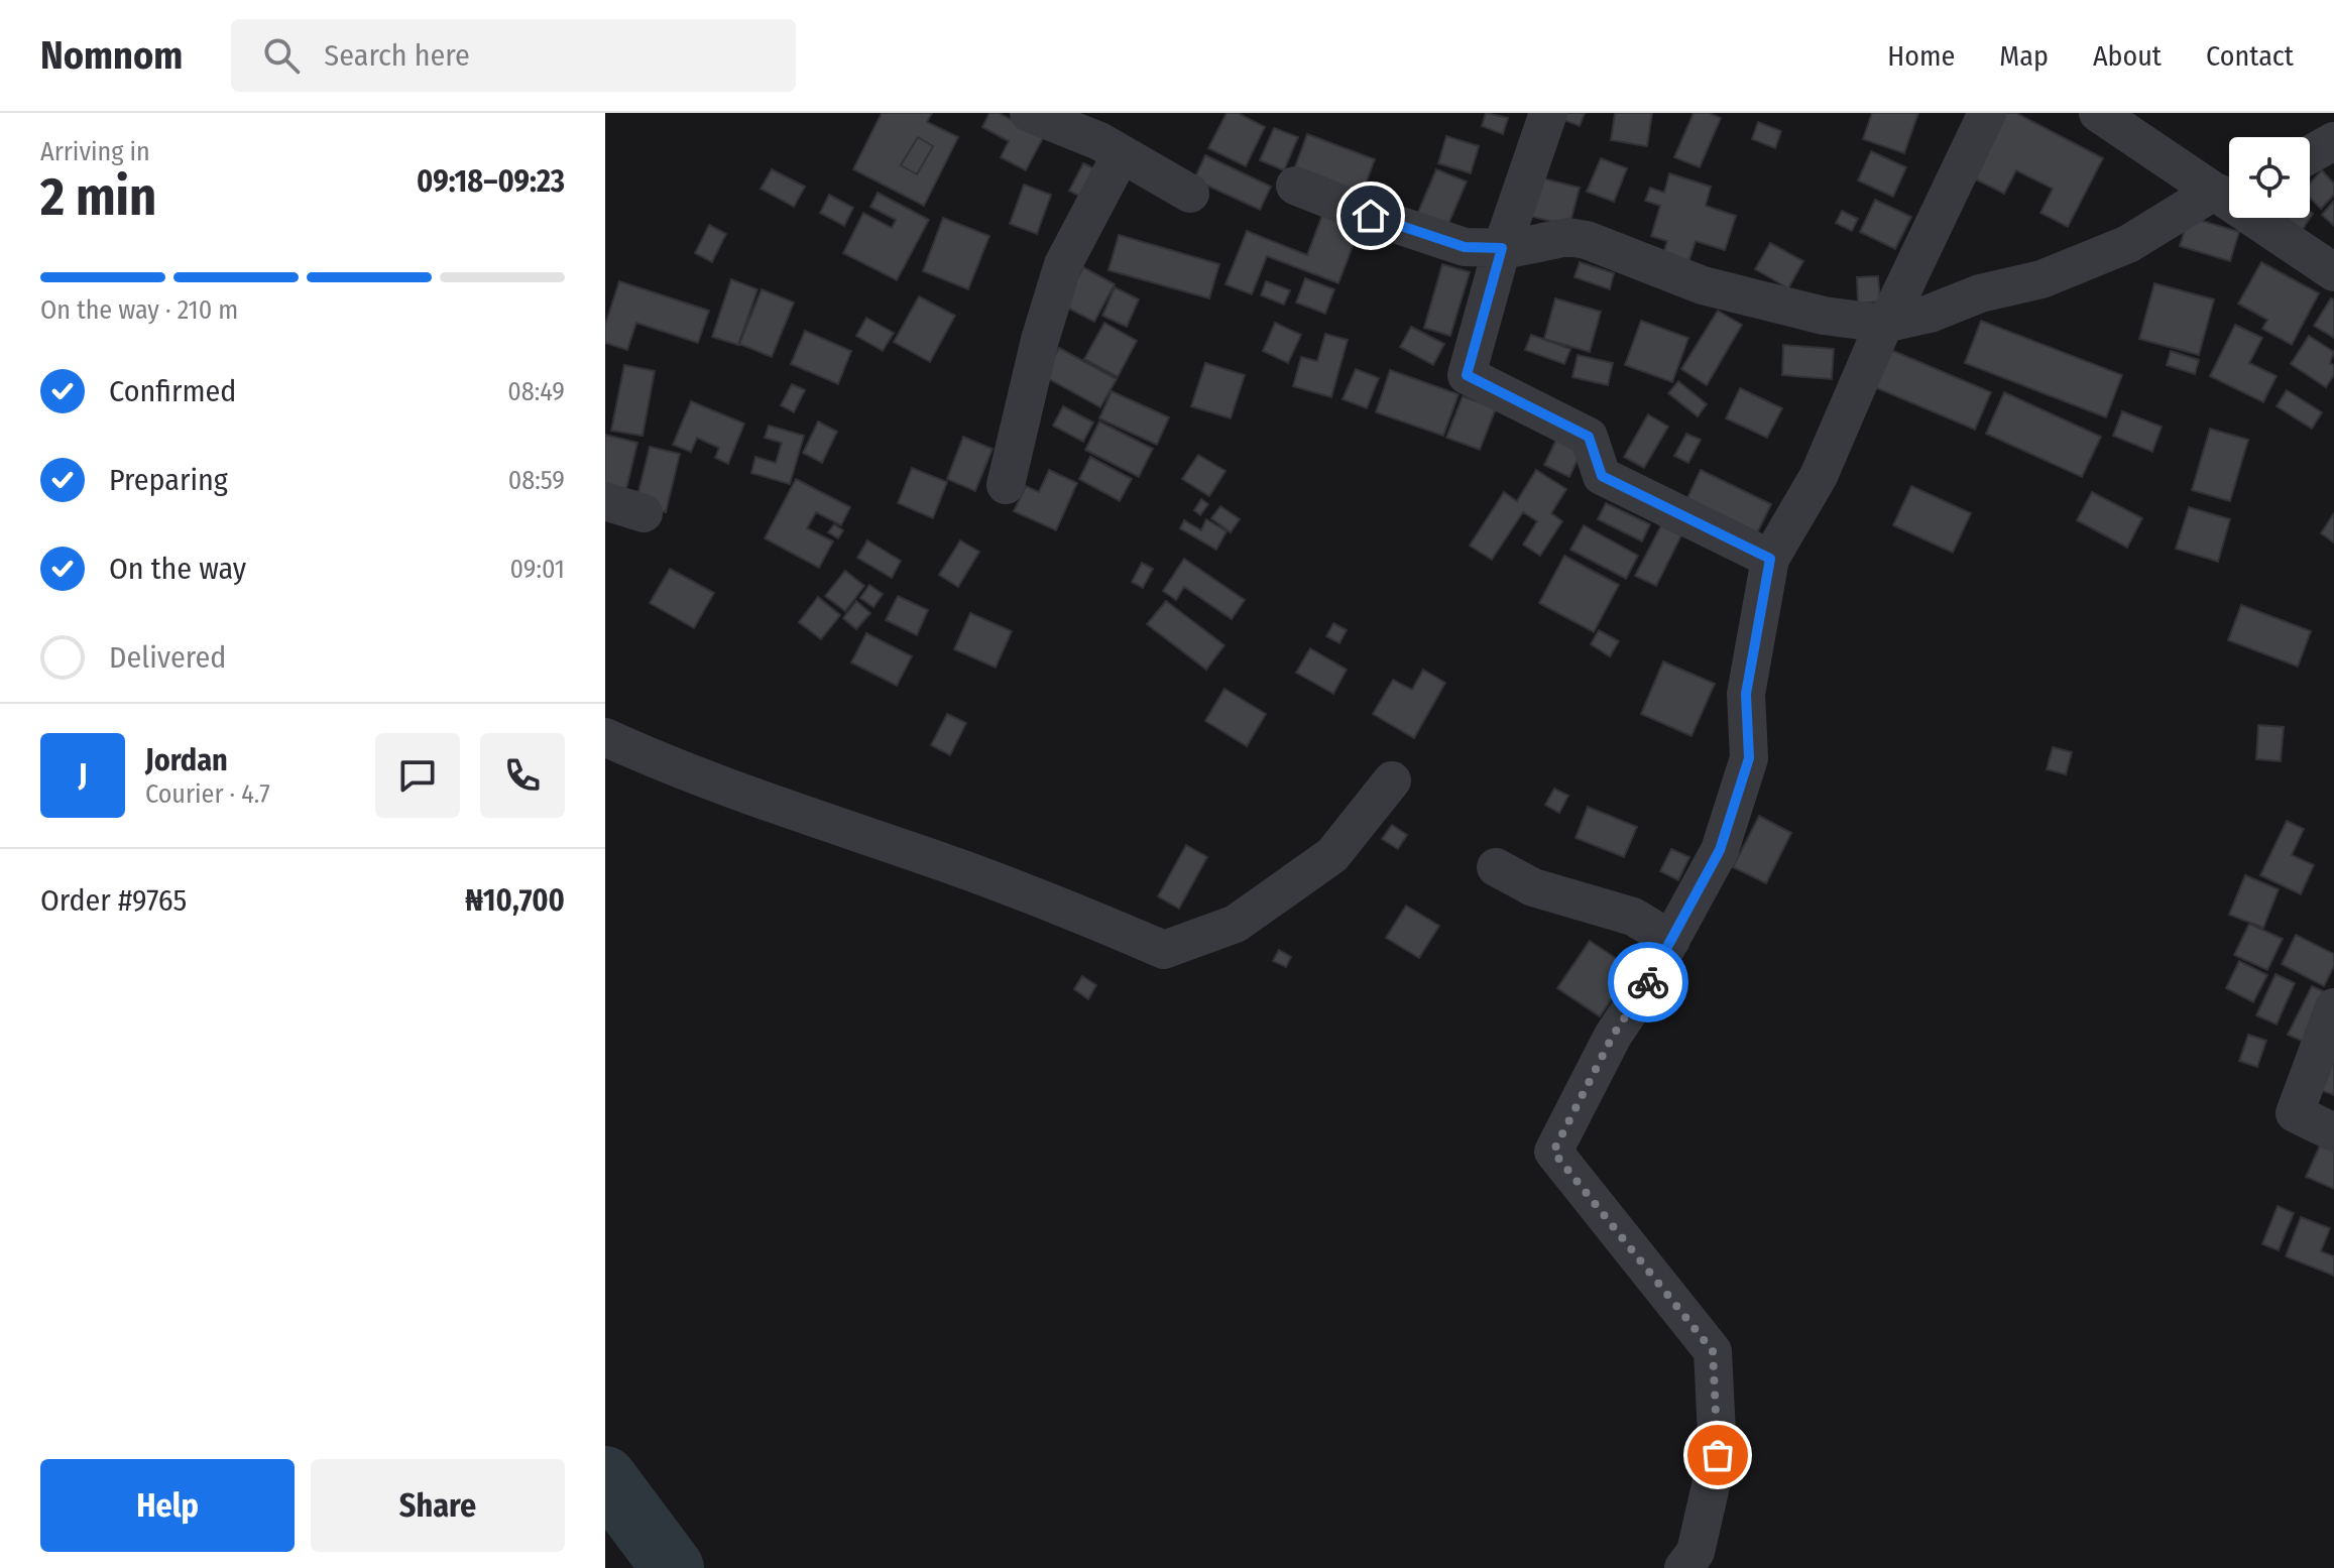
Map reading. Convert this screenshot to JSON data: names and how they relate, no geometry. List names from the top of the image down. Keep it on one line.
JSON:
{"page":{"header":"Nomnom","search":"Search here","nav":["Home","Map","About","Contact"],"heading":["2 min","Arriving in","09:18–09:23"],"panel":["Jordan","Courier · 4.7","Order #9765","₦10,700"],"bar":"On the way · 210 m","list":[["Confirmed","08:49"],["Preparing","08:59"],["On the way","09:01"],"Delivered"],"round":"J","buttons":["Help","Share"]}}
